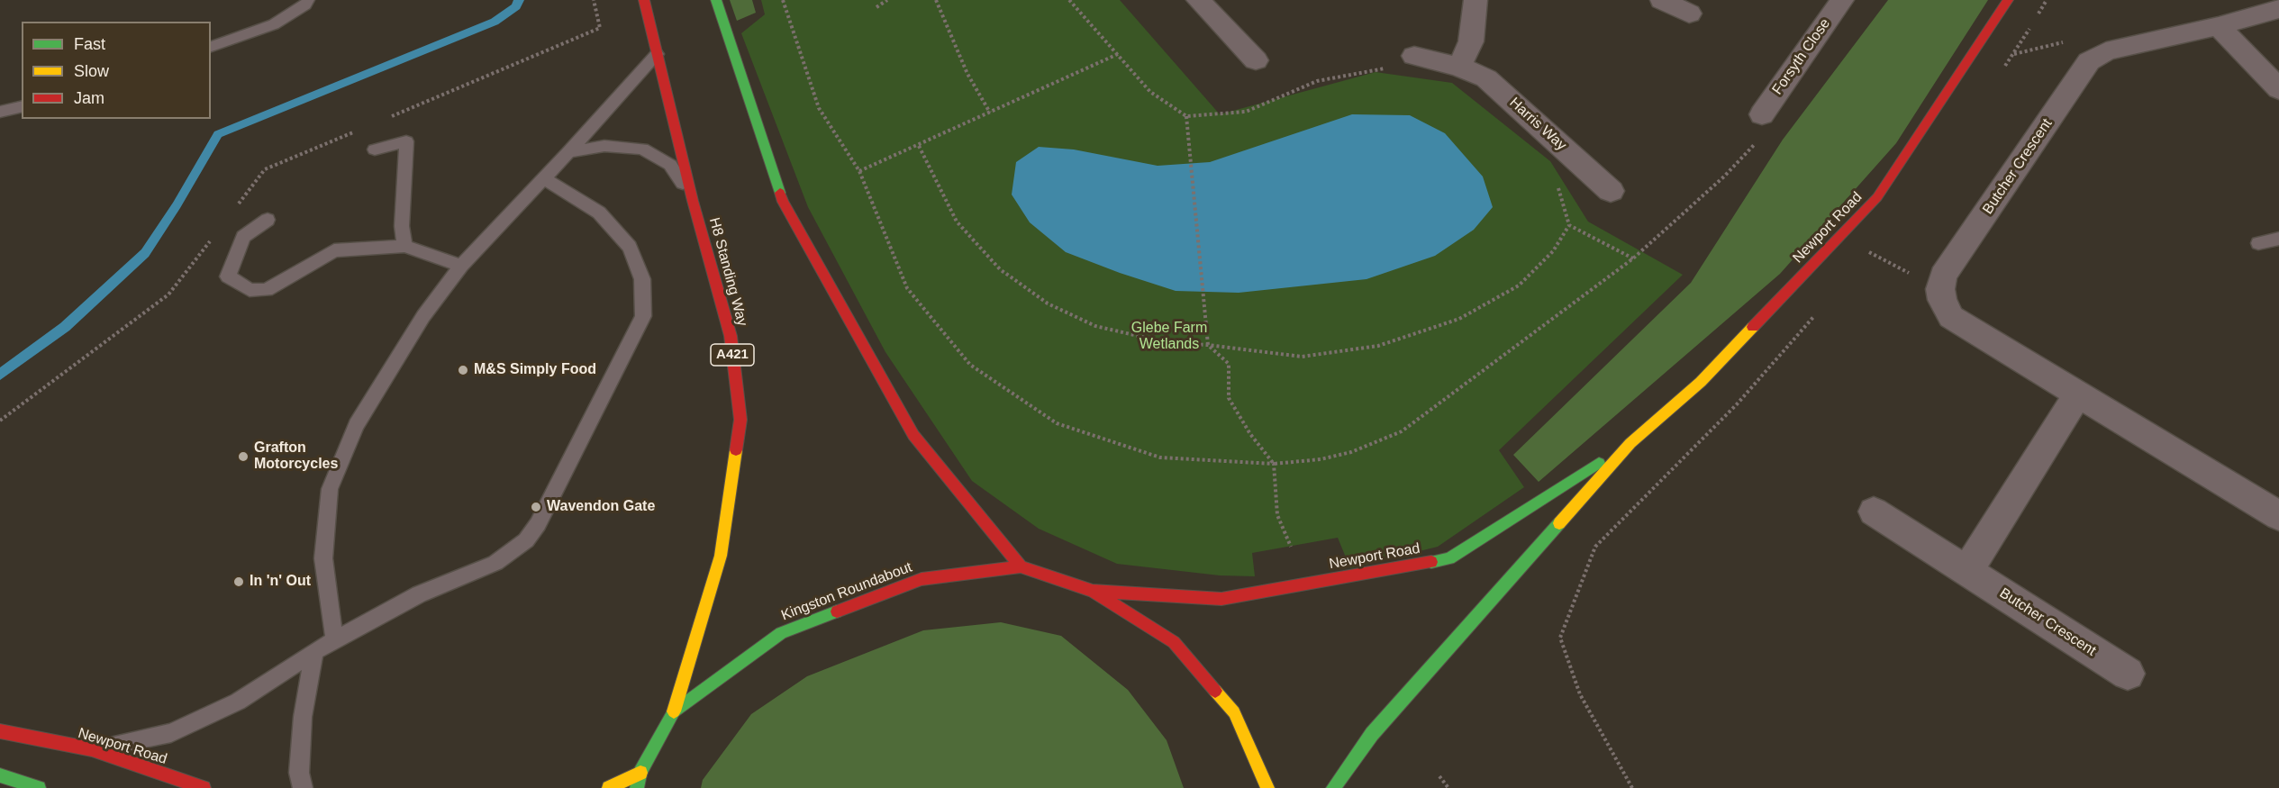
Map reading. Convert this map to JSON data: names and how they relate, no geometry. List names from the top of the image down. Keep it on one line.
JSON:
{"streets":{"main road":["Newport Road","H8 Standing Way","A421","Kingston Roundabout"],"street":["Forsyth Close","Harris Way","Butcher Crescent"]},"crossings":[["Newport Road","Kingston Roundabout"],["H8 Standing Way","Kingston Roundabout"]],"parks":["Glebe Farm Wetlands"],"places":["M&S Simply Food","Grafton Motorcycles","Wavendon Gate","In 'n' Out"],"legend":["Fast","Slow","Jam"]}
